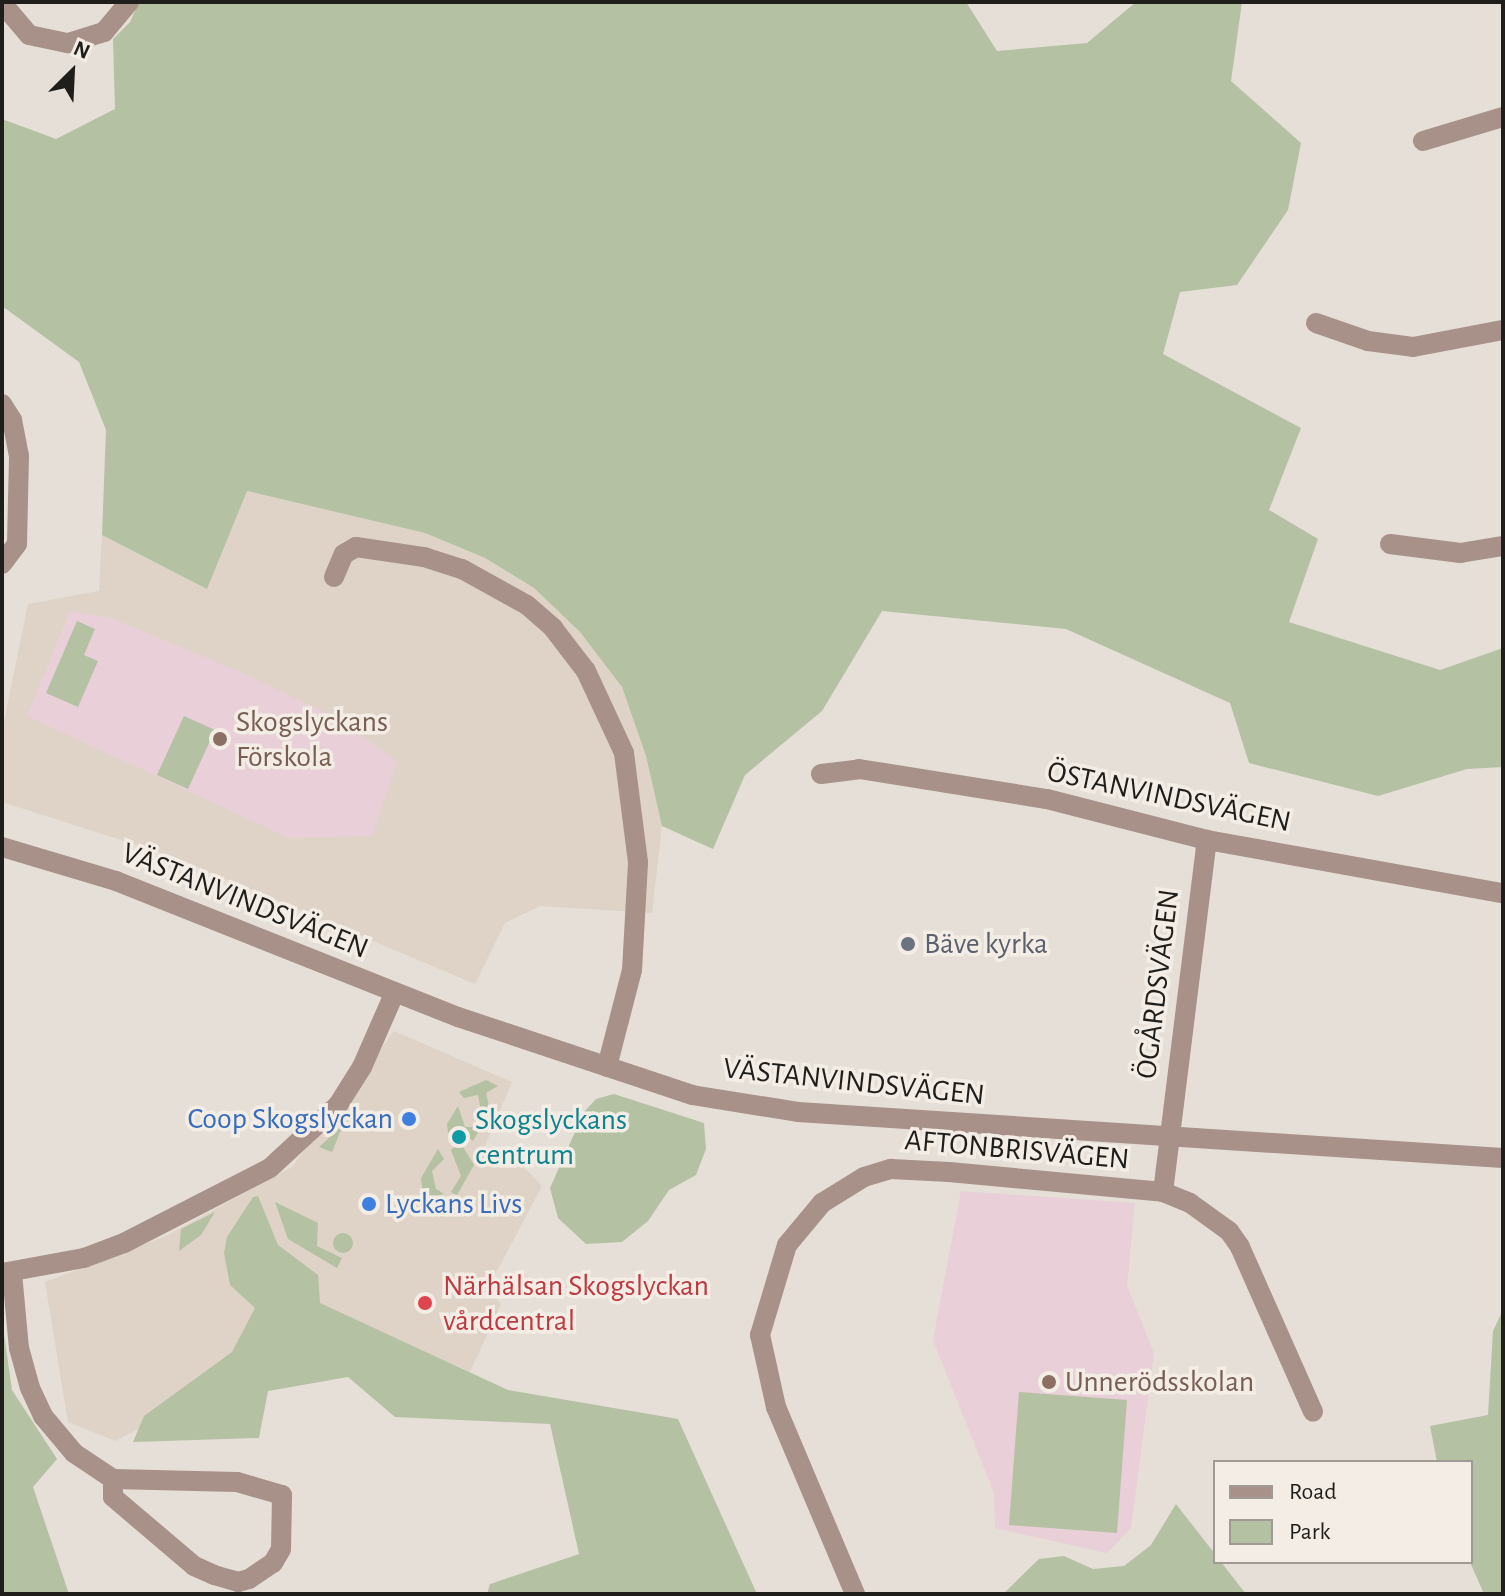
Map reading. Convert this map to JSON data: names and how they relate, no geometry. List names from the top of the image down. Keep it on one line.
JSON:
{"streets":{"street":["ÖSTANVINDSVÄGEN","VÄSTANVINDSVÄGEN","ÖGÅRDSVÄGEN","AFTONBRISVÄGEN"]},"crossings":[["ÖSTANVINDSVÄGEN","ÖGÅRDSVÄGEN"],["VÄSTANVINDSVÄGEN","ÖGÅRDSVÄGEN"],["ÖGÅRDSVÄGEN","AFTONBRISVÄGEN"]],"places":["Skogslyckans Förskola","Bäve kyrka","Coop Skogslyckan","Skogslyckans centrum","Lyckans Livs","Närhälsan Skogslyckan vårdcentral","Unnerödsskolan"],"legend":["Road","Park"],"north":"top right"}
